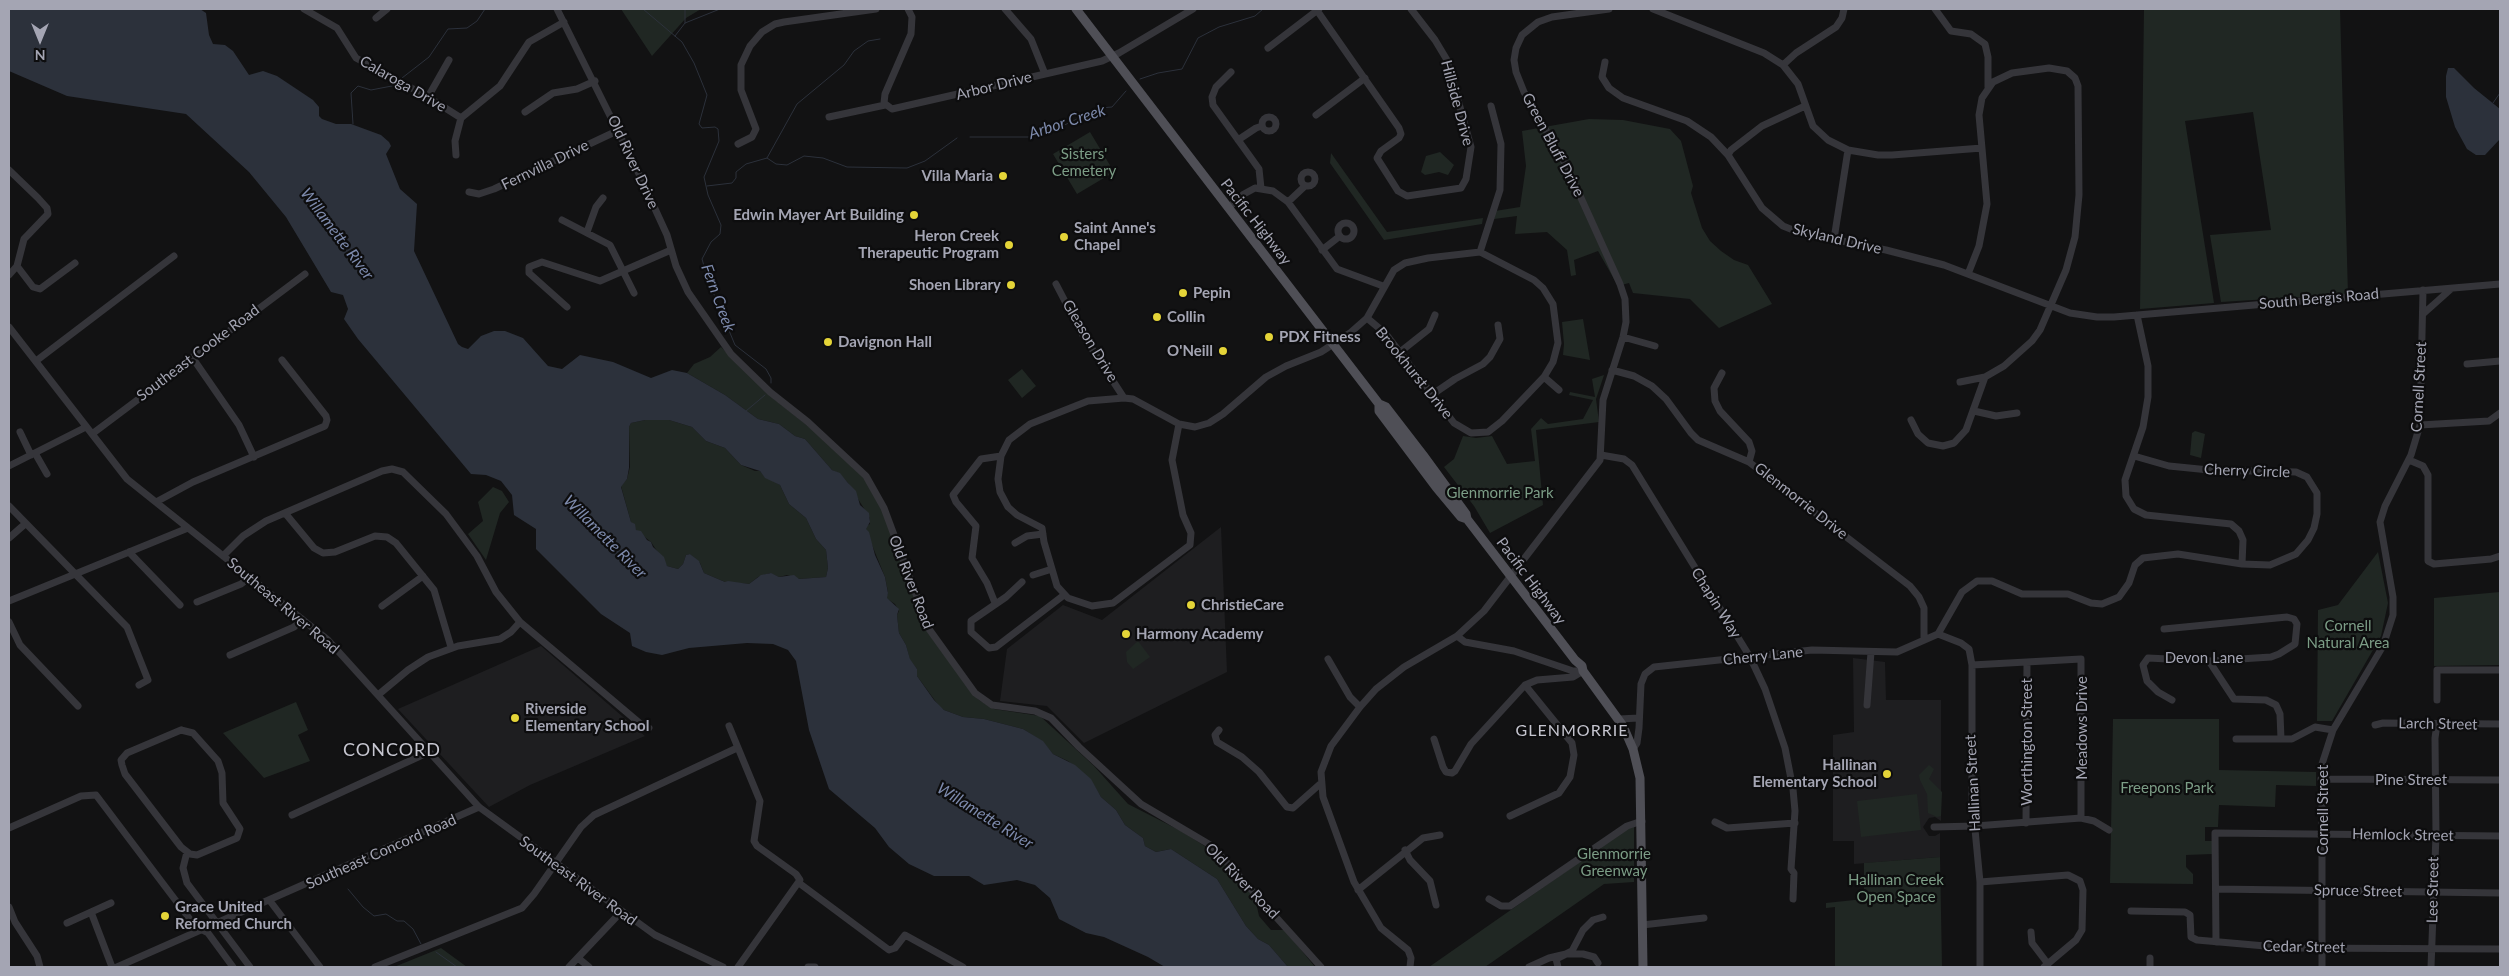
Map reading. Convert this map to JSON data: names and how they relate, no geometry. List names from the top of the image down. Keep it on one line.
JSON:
{"streets":{"main road":["Pacific Highway"],"street":["Calaroga Drive","Arbor Drive","Hillside Drive","Green Bluff Drive","Old River Drive","Fernvilla Drive","Skyland Drive","South Bergis Road","Gleason Drive","Southeast Cooke Road","Brookhurst Drive","Cornell Street","Cherry Circle","Glenmorrie Drive","Old River Road","Chapin Way","Southeast River Road","Cherry Lane","Devon Lane","Larch Street","Meadows Drive","Worthington Street","Pine Street","Hallinan Street","Hemlock Street","Southeast Concord Road","Lee Street","Spruce Street","Cedar Street"]},"crossings":[["Arbor Drive","Pacific Highway"],["Green Bluff Drive","Glenmorrie Drive"],["Old River Drive","Fernvilla Drive"],["Old River Drive","Old River Road"],["Pacific Highway","Brookhurst Drive"],["Pacific Highway","Cherry Lane"],["Skyland Drive","South Bergis Road"],["South Bergis Road","Cornell Street"],["Southeast Cooke Road","Southeast River Road"],["Cornell Street","Pine Street"],["Cornell Street","Hemlock Street"],["Cornell Street","Spruce Street"],["Cornell Street","Cedar Street"],["Cherry Circle","Hallinan Street"],["Glenmorrie Drive","Cherry Lane"],["Chapin Way","Cherry Lane"],["Southeast River Road","Southeast Concord Road"],["Larch Street","Lee Street"],["Meadows Drive","Worthington Street"],["Meadows Drive","Hallinan Street"],["Pine Street","Lee Street"],["Hemlock Street","Lee Street"],["Hemlock Street","Spruce Street"],["Lee Street","Spruce Street"],["Lee Street","Cedar Street"]],"districts":["GLENMORRIE","CONCORD"],"water":["Arbor Creek","Willamette River","Fern Creek"],"parks":["Sisters' Cemetery","Glenmorrie Park","Cornell Natural Area","Freepons Park","Glenmorrie Greenway","Hallinan Creek Open Space"],"places":["Villa Maria","Edwin Mayer Art Building","Saint Anne's Chapel","Heron Creek Therapeutic Program","Shoen Library","Pepin","Collin","PDX Fitness","Davignon Hall","O'Neill","ChristieCare","Harmony Academy","Riverside Elementary School","Hallinan Elementary School","Grace United Reformed Church"],"north":"bottom"}
